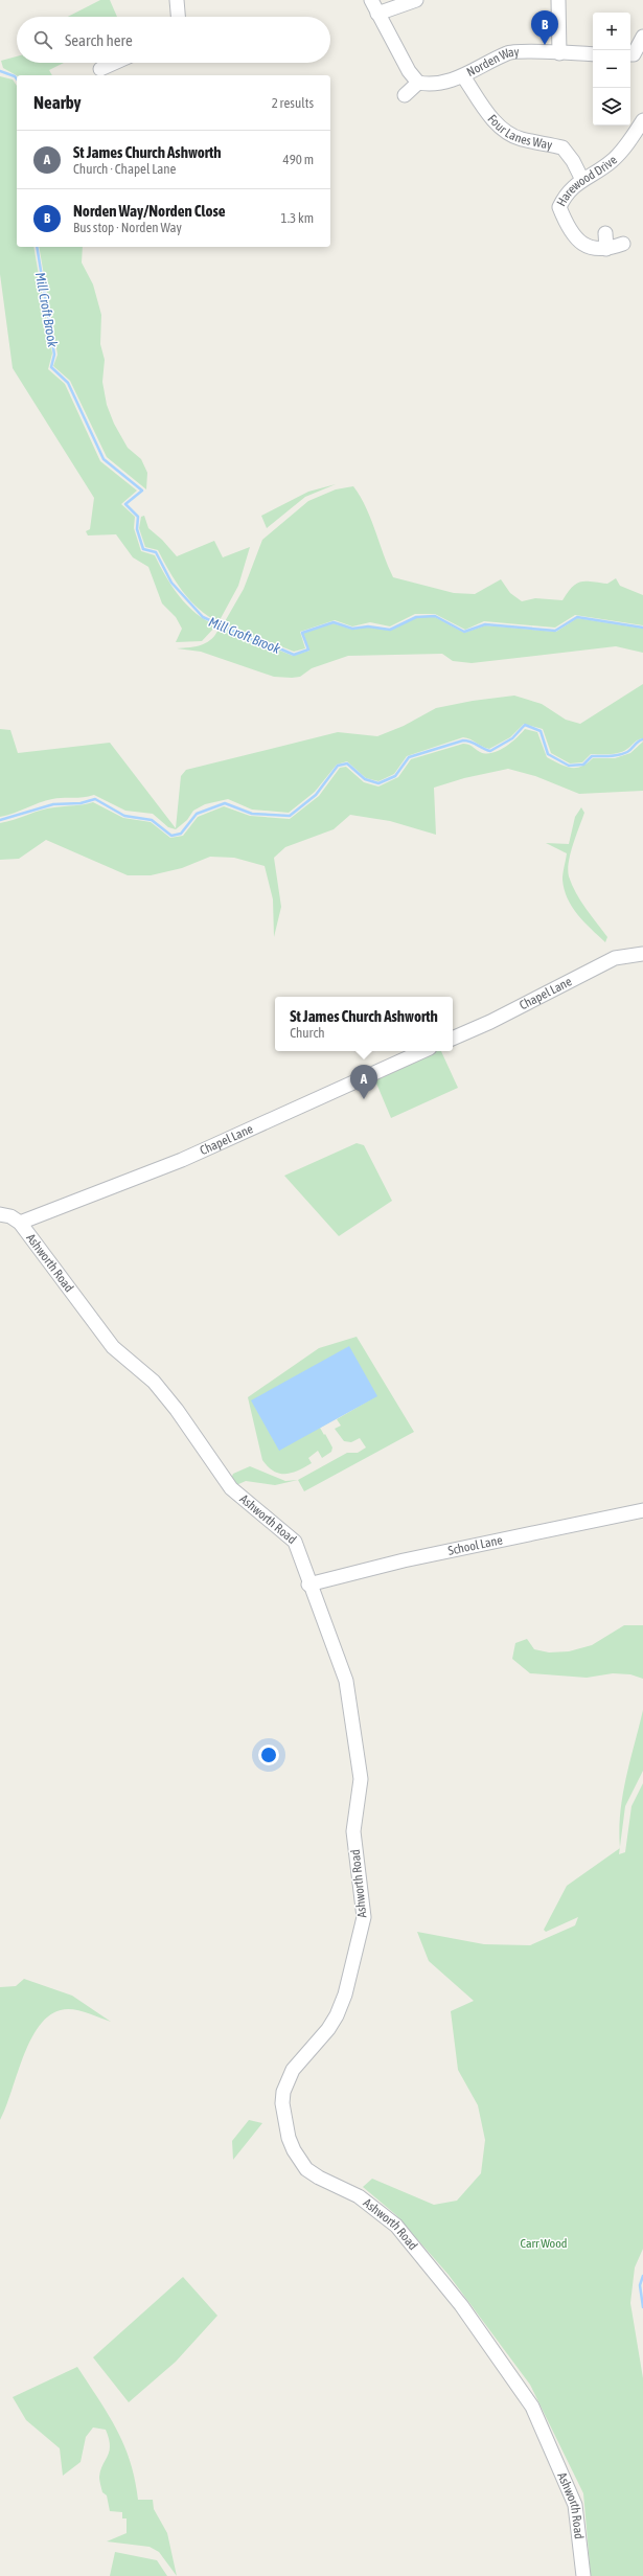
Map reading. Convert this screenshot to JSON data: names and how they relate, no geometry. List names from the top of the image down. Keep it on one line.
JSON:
{"streets":{"street":["Norden Way","Four Lanes Way","Harewood Drive","Chapel Lane","Ashworth Road","School Lane"]},"crossings":[["Norden Way","Four Lanes Way"],["Four Lanes Way","Harewood Drive"],["Chapel Lane","Ashworth Road"],["Ashworth Road","School Lane"]],"water":["Mill Croft Brook"],"parks":["Carr Wood"],"page":{"pins":["B","A"],"map_buttons":["+","−"],"search":"Search here","heading":["Nearby","2 results"],"list":[{"mark":"A","name":"St James Church Ashworth","note":"Church · Chapel Lane","value":"490 m"},{"mark":"B","name":"Norden Way/Norden Close","note":"Bus stop · Norden Way","value":"1.3 km"}],"popup":["St James Church Ashworth","Church"]}}
